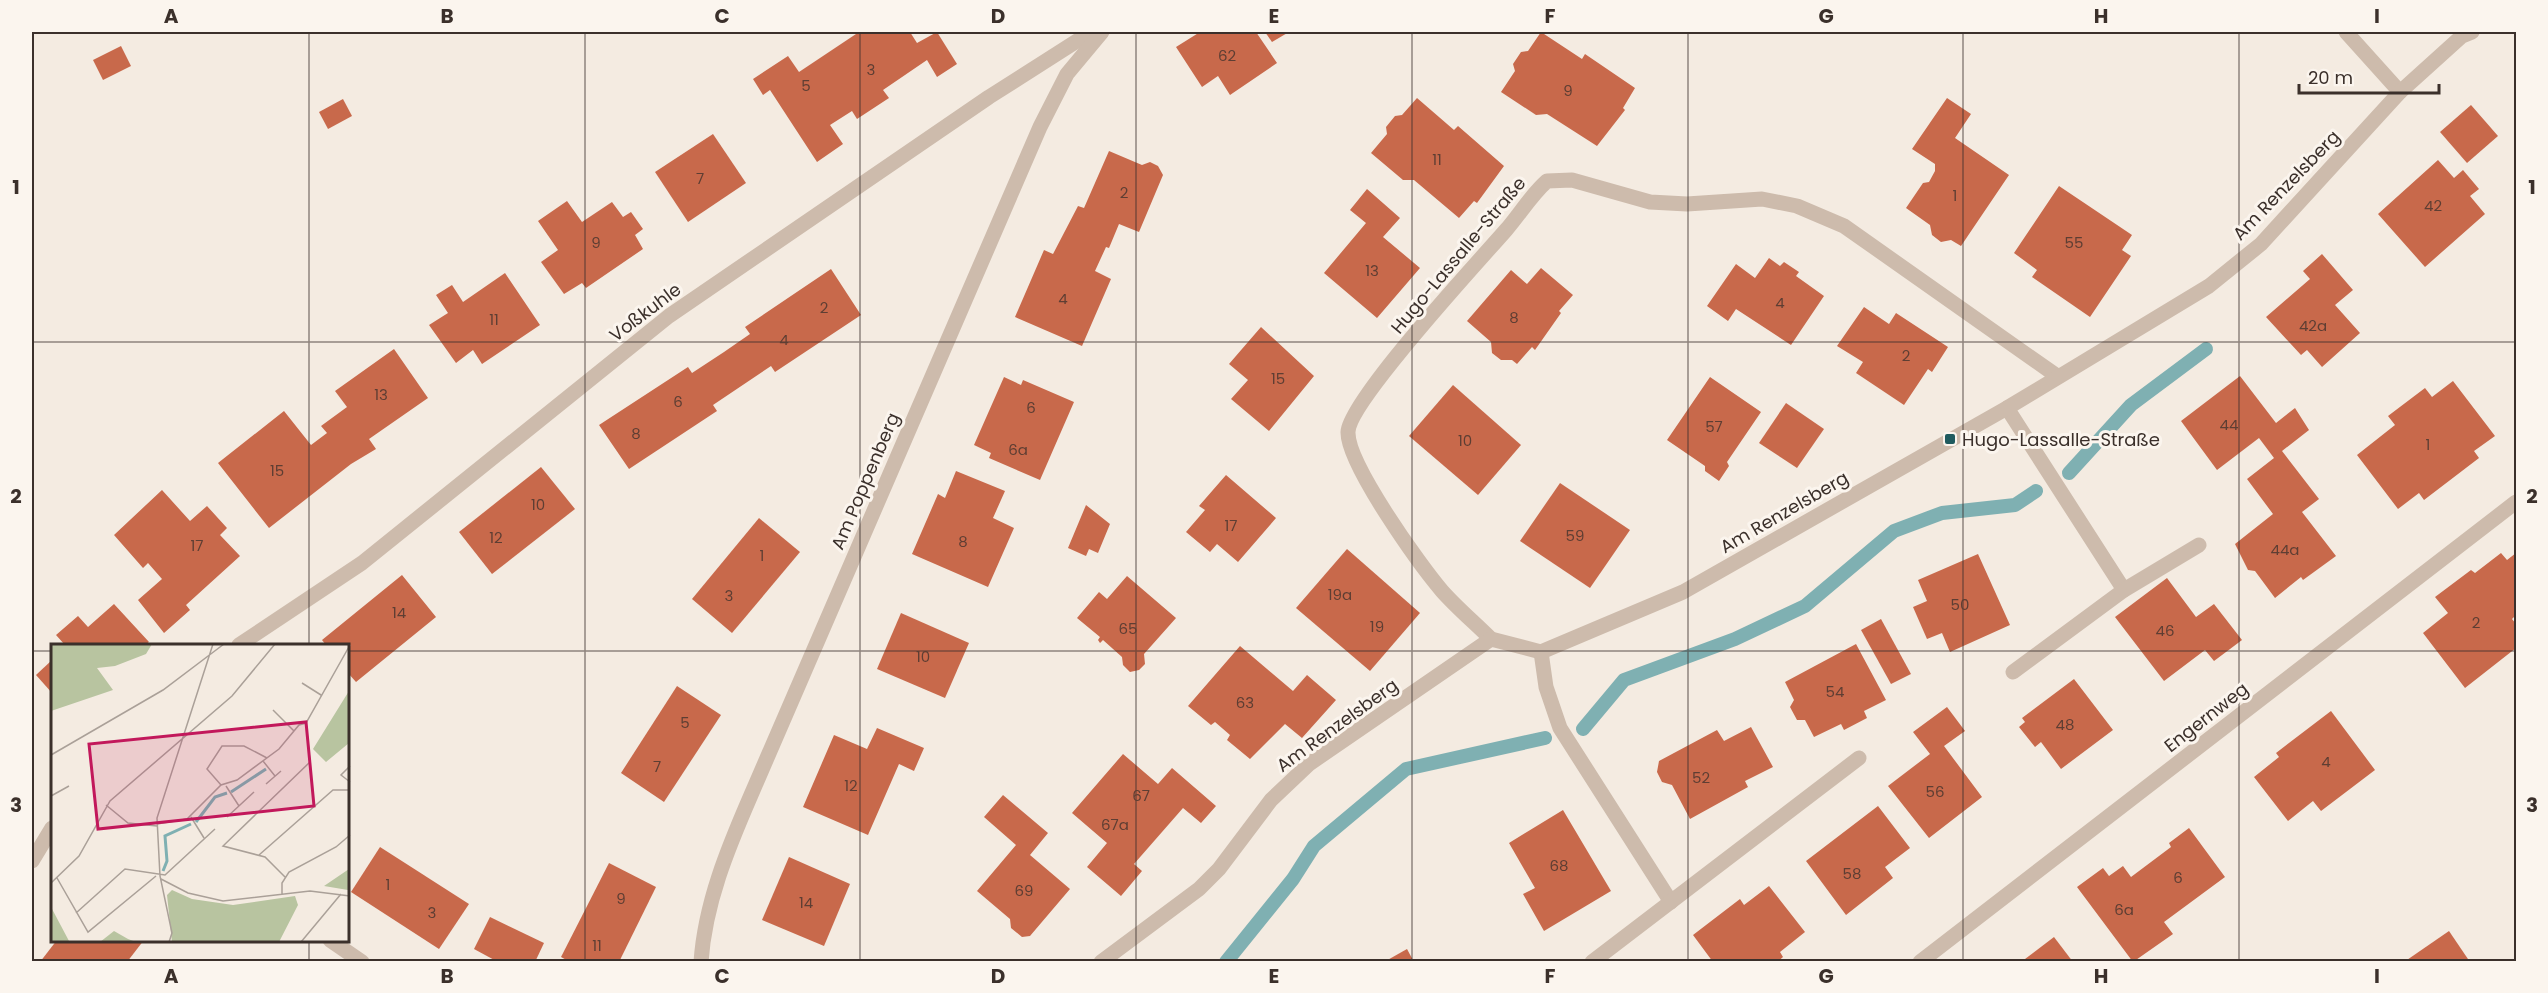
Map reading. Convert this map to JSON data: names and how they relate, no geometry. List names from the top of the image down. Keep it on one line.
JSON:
{"streets":{"street":["Am Renzelsberg","Hugo-Lassalle-Straße","Voßkuhle","Am Poppenberg","Engernweg"]},"crossings":[["Am Renzelsberg","Hugo-Lassalle-Straße"]],"places":{"transit":["Hugo-Lassalle-Straße"]},"house_numbers":["62","3","5","9","11","7","2","1","42","9","55","13","4","4","2","8","11","42a","4","2","15","13","6","6","44","57","8","10","1","6a","15","10","17","59","12","8","17","44a","1","19a","3","50","14","2","19","65","46","10","54","63","5","48","4","7","52","12","56","67","67a","68","58","6","1","69","9","14","6a","3","11"],"scale_bar":"20 m","grid":{"columns":["A","B","C","D","E","F","G","H","I"],"rows":["1","2","3"]}}
